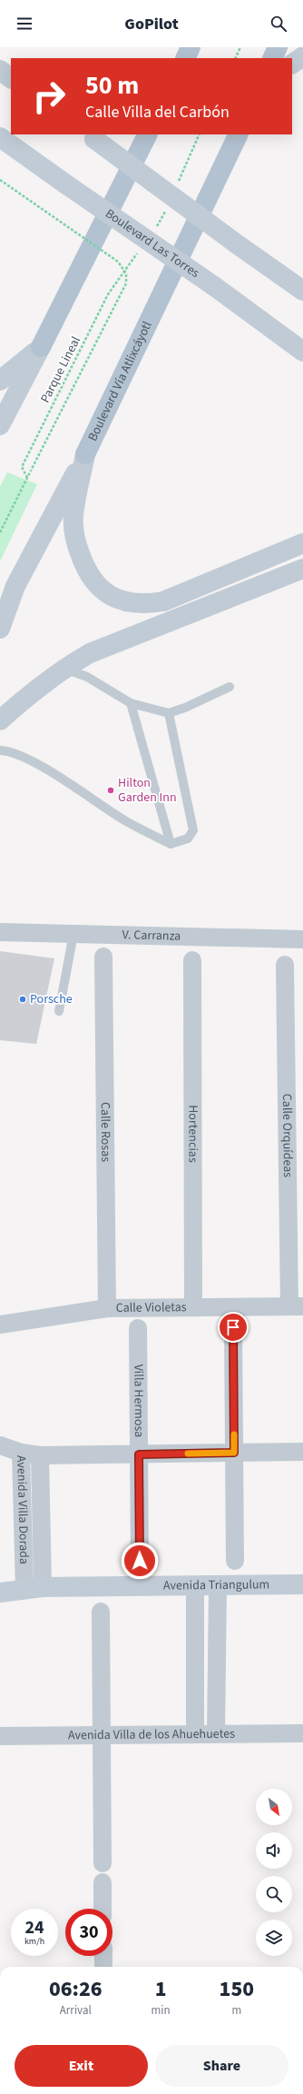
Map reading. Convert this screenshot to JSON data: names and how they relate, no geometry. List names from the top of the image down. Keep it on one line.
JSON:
{"streets":{"main road":["Boulevard Las Torres","Boulevard Vía Atlixcáyotl","Avenida Triangulum"],"street":["V. Carranza","Calle Rosas","Hortencias","Calle Orquídeas","Calle Violetas","Villa Hermosa","Avenida Villa Dorada","Avenida Villa de los Ahuehuetes"],"path":["Parque Lineal"]},"crossings":[["Calle Rosas","Calle Violetas"],["Hortencias","Calle Violetas"],["Calle Orquídeas","Calle Violetas"],["Avenida Villa Dorada","Avenida Triangulum"]],"places":["Hilton Garden Inn","Porsche"],"north":"bottom right","page":{"header":"GoPilot","turn":["50 m","Calle Villa del Carbón"],"speed":"24 km/h","limit":"30","eta":["06:26","Arrival","1","min","150","m"],"buttons":["Exit","Share"]}}
